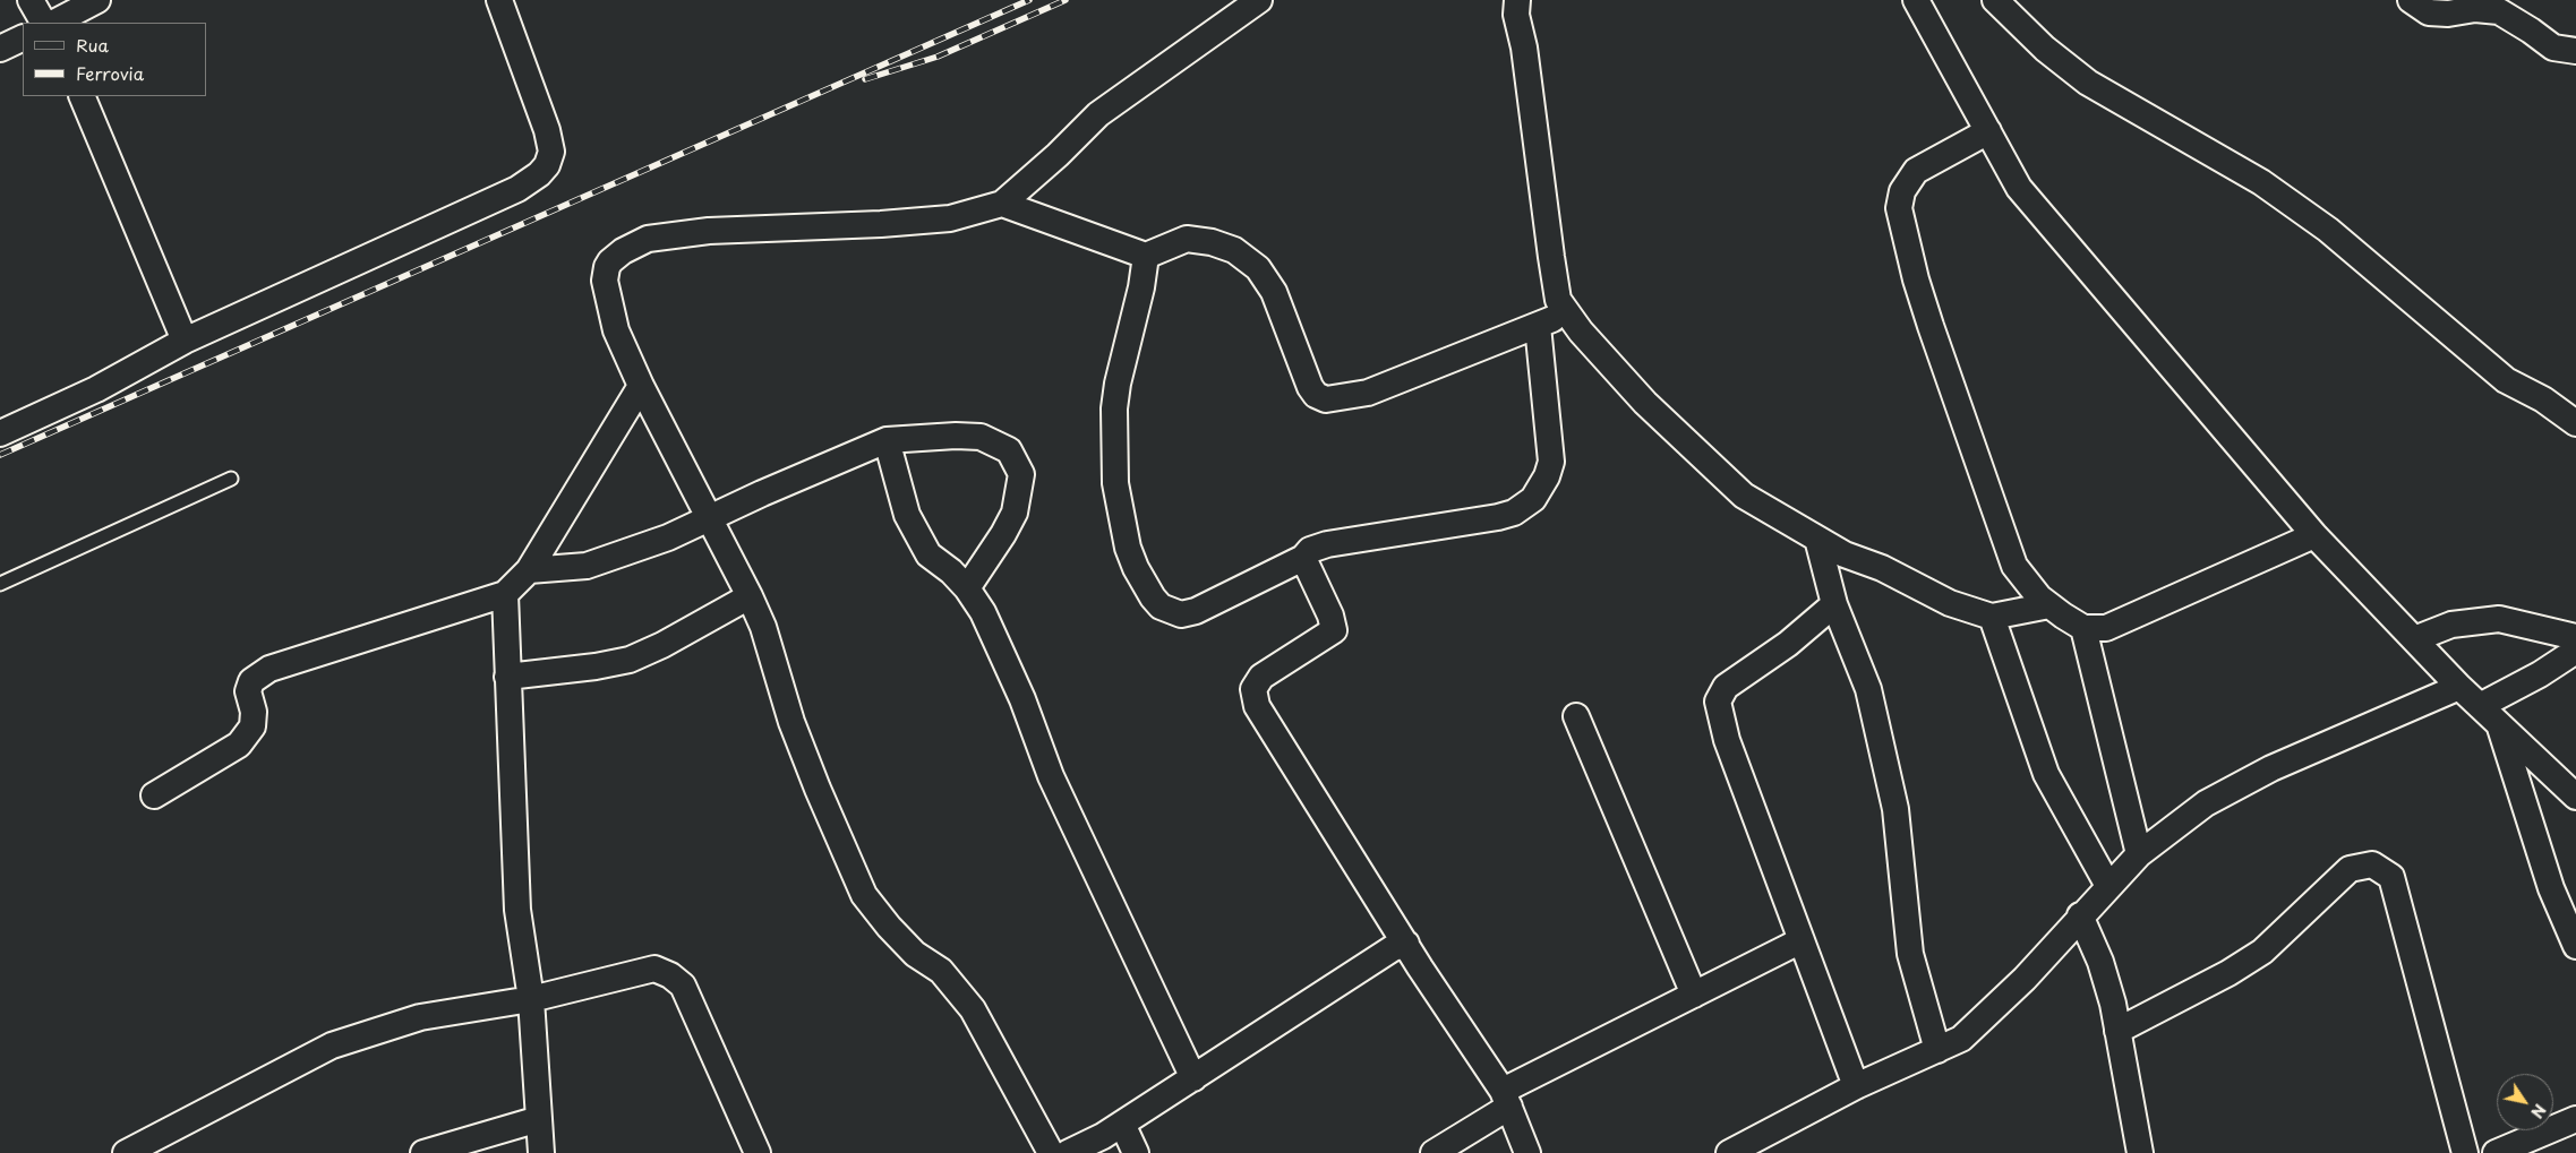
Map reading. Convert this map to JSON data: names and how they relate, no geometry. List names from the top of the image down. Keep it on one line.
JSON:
{"legend":["Rua","Ferrovia"],"north":"bottom right"}
